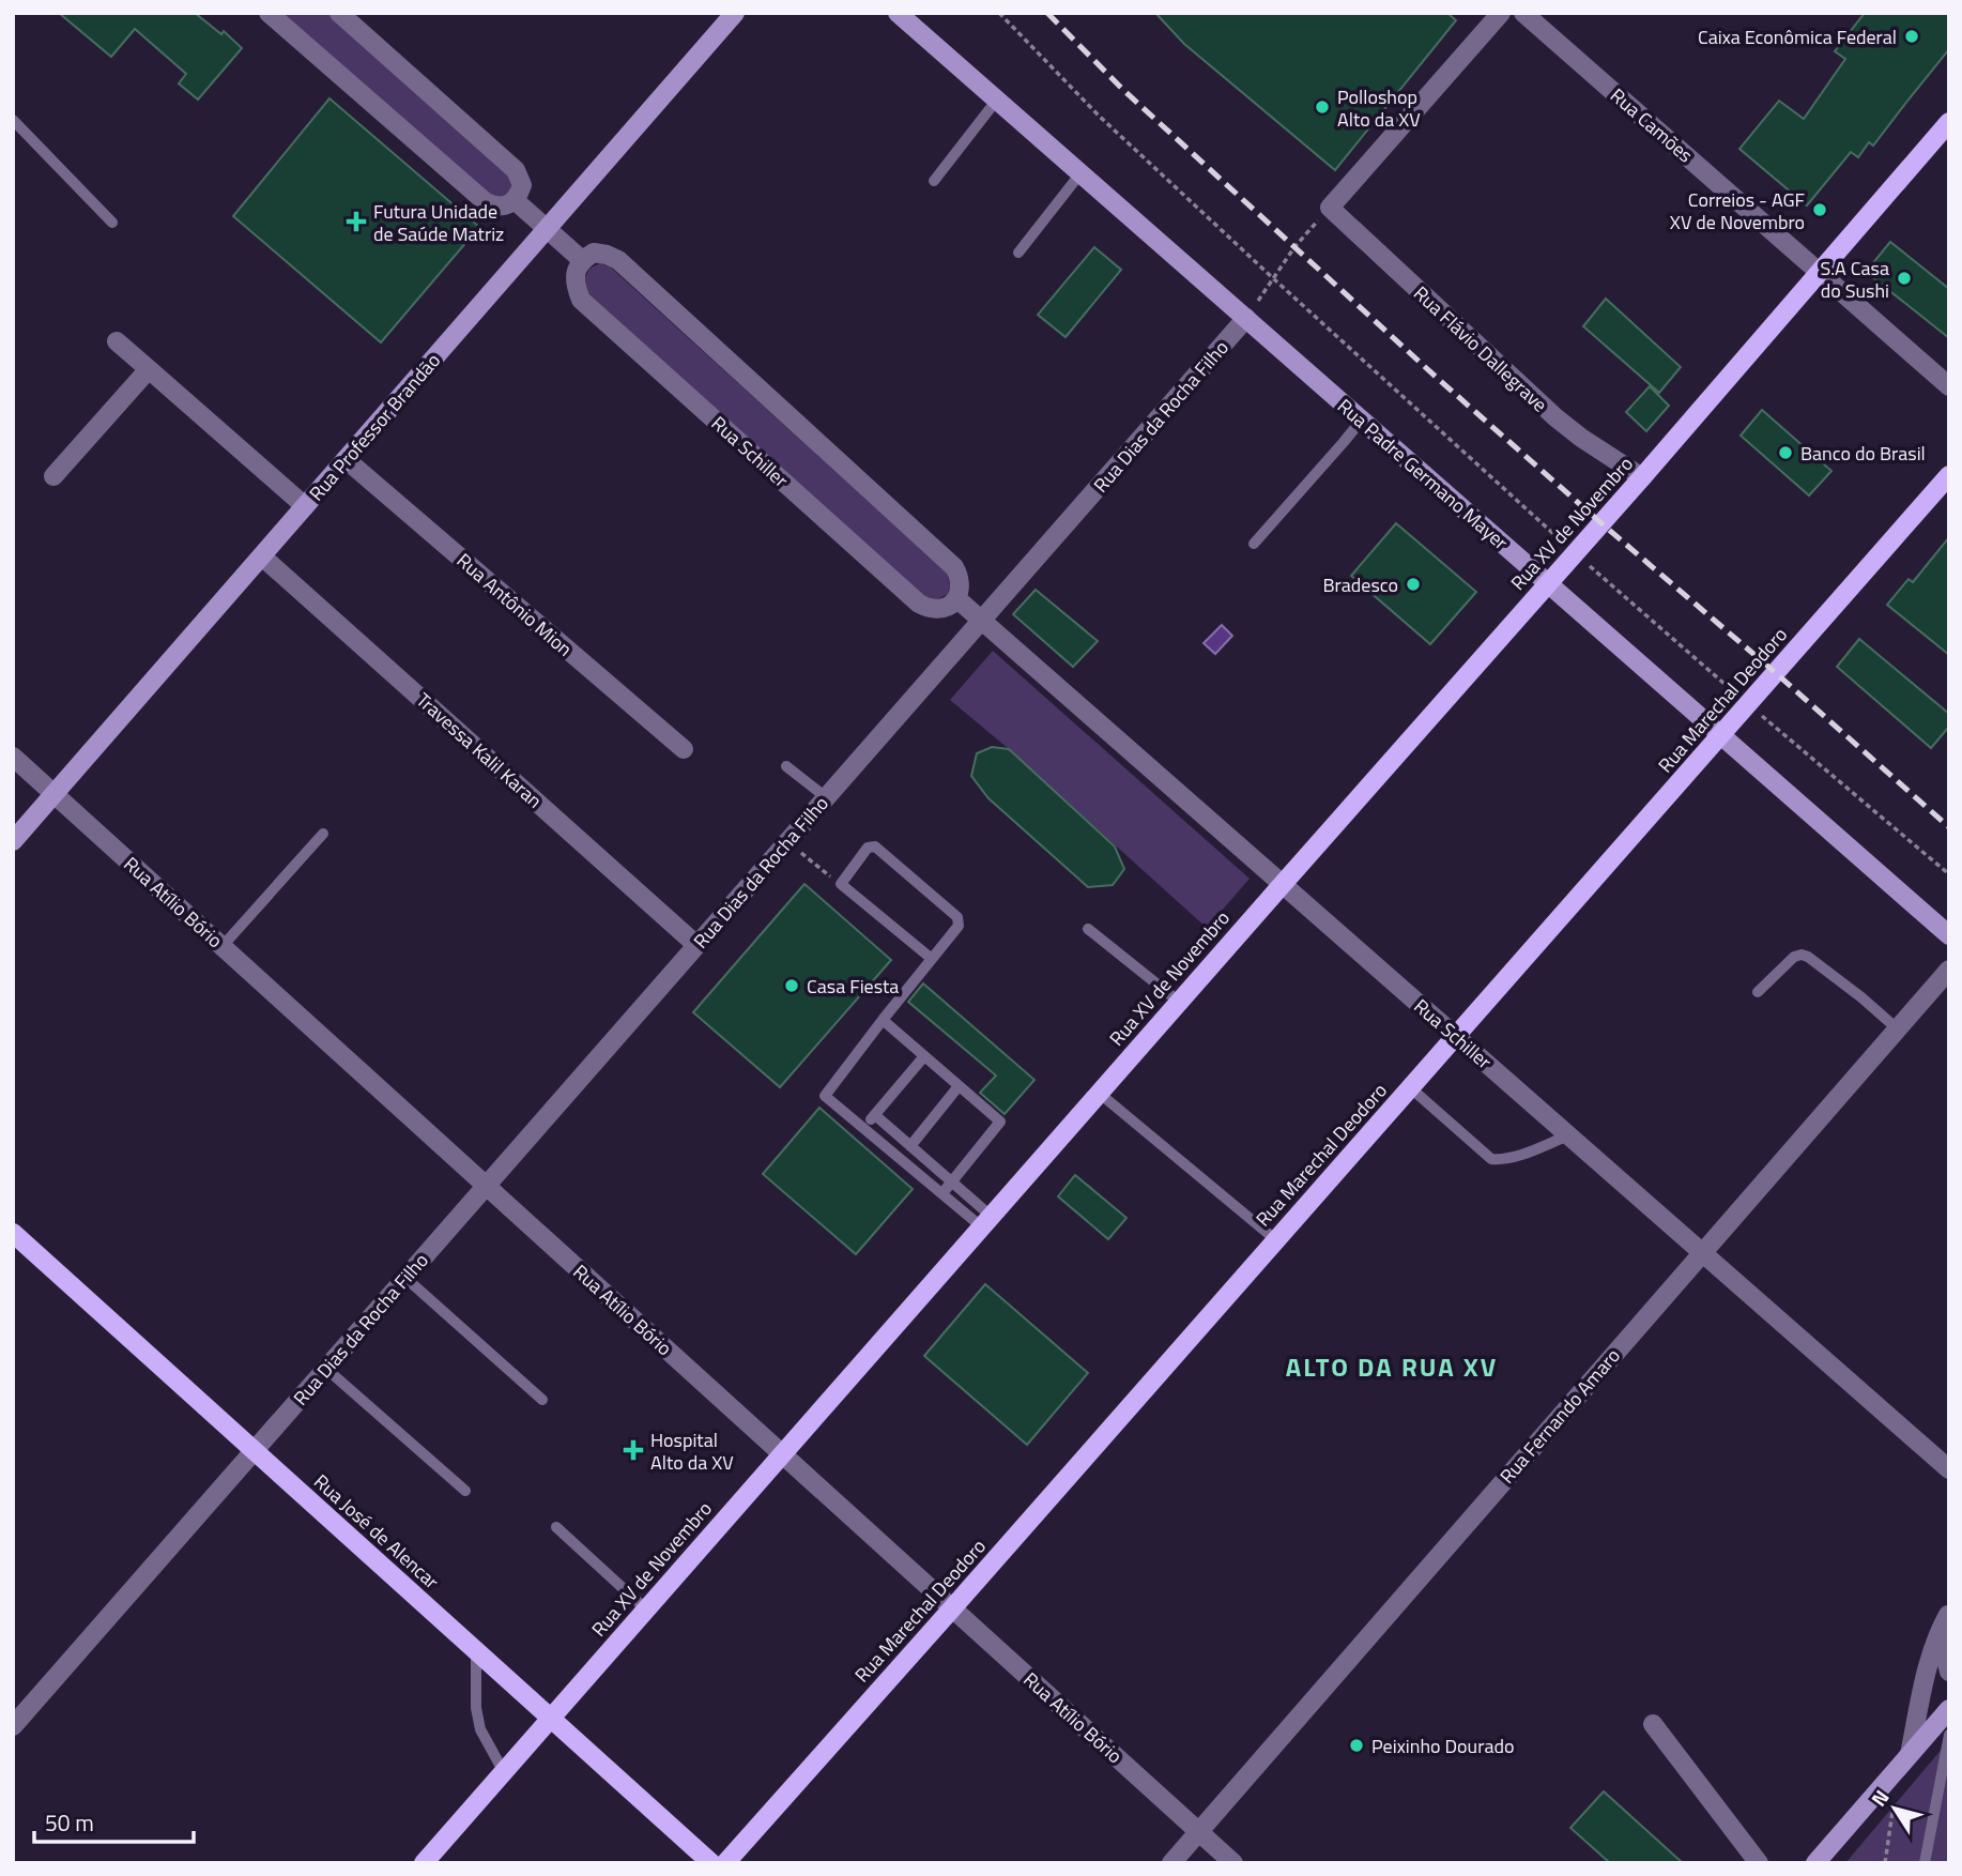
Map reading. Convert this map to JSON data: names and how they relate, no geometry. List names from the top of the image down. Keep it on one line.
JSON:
{"streets":{"main road":["Rua XV de Novembro","Rua Marechal Deodoro","Rua José de Alencar"],"street":["Rua Camões","Rua Flávio Dallegrave","Rua Dias da Rocha Filho","Rua Professor Brandão","Rua Schiller","Rua Padre Germano Mayer","Rua Antônio Mion","Travessa Kalil Karan","Rua Atílio Bório","Rua Fernando Amaro"]},"crossings":[["Rua Camões","Rua XV de Novembro"],["Rua Flávio Dallegrave","Rua XV de Novembro"],["Rua Dias da Rocha Filho","Rua Schiller"],["Rua Dias da Rocha Filho","Rua Padre Germano Mayer"],["Rua Dias da Rocha Filho","Travessa Kalil Karan"],["Rua Dias da Rocha Filho","Rua Atílio Bório"],["Rua Dias da Rocha Filho","Rua José de Alencar"],["Rua Professor Brandão","Rua Antônio Mion"],["Rua Professor Brandão","Travessa Kalil Karan"],["Rua Professor Brandão","Rua Atílio Bório"],["Rua Schiller","Rua XV de Novembro"],["Rua Schiller","Rua Marechal Deodoro"],["Rua Schiller","Rua Fernando Amaro"],["Rua Padre Germano Mayer","Rua XV de Novembro"],["Rua Padre Germano Mayer","Rua Marechal Deodoro"],["Rua XV de Novembro","Rua Atílio Bório"],["Rua XV de Novembro","Rua José de Alencar"],["Rua Marechal Deodoro","Rua Atílio Bório"],["Rua Atílio Bório","Rua Fernando Amaro"]],"districts":["ALTO DA RUA XV"],"places":{"other":["Caixa Econômica Federal","Polloshop Alto da XV","Correios - AGF XV de Novembro","S.A Casa do Sushi","Banco do Brasil","Bradesco","Casa Fiesta","Peixinho Dourado"],"health":["Futura Unidade de Saúde Matriz","Hospital Alto da XV"]},"scale_bar":"50 m","north":"top left"}
